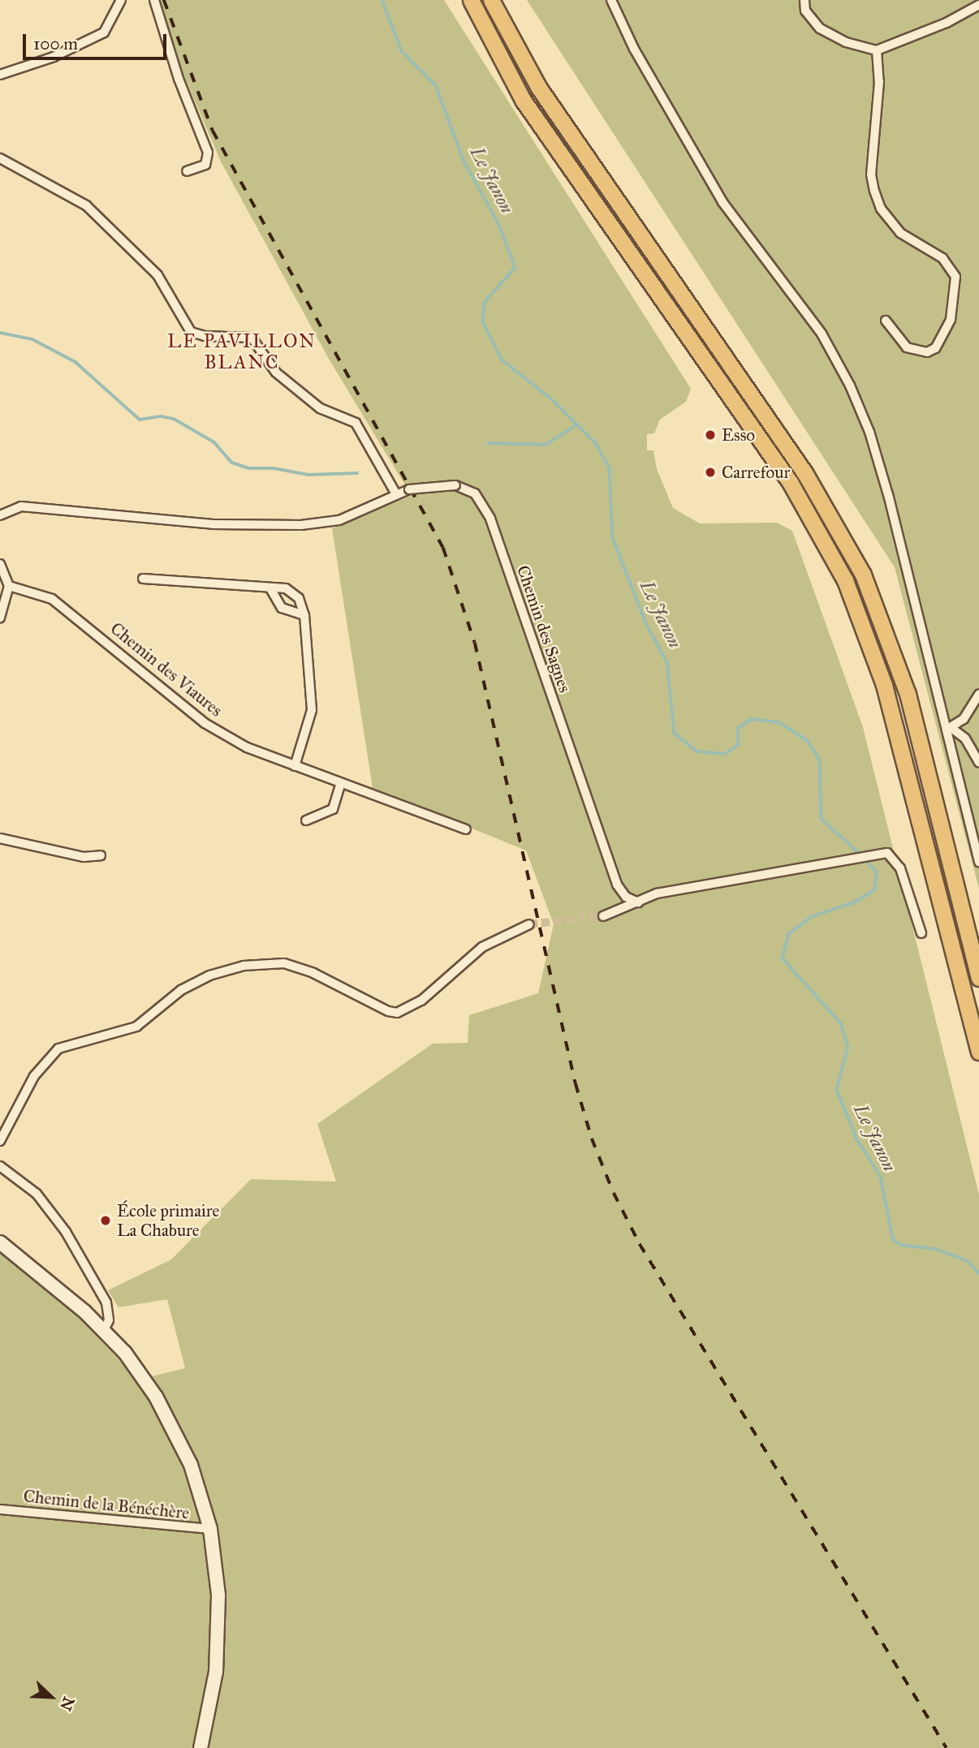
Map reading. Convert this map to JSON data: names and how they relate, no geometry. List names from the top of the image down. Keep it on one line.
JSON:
{"streets":{"street":["Chemin des Sagnes","Chemin des Viaures","Chemin de la Bénéchère"]},"districts":["LE PAVILLON BLANC"],"water":["Le Janon"],"places":["Esso","Carrefour","École primaire La Chabure"],"scale_bar":"100 m","north":"bottom right"}
